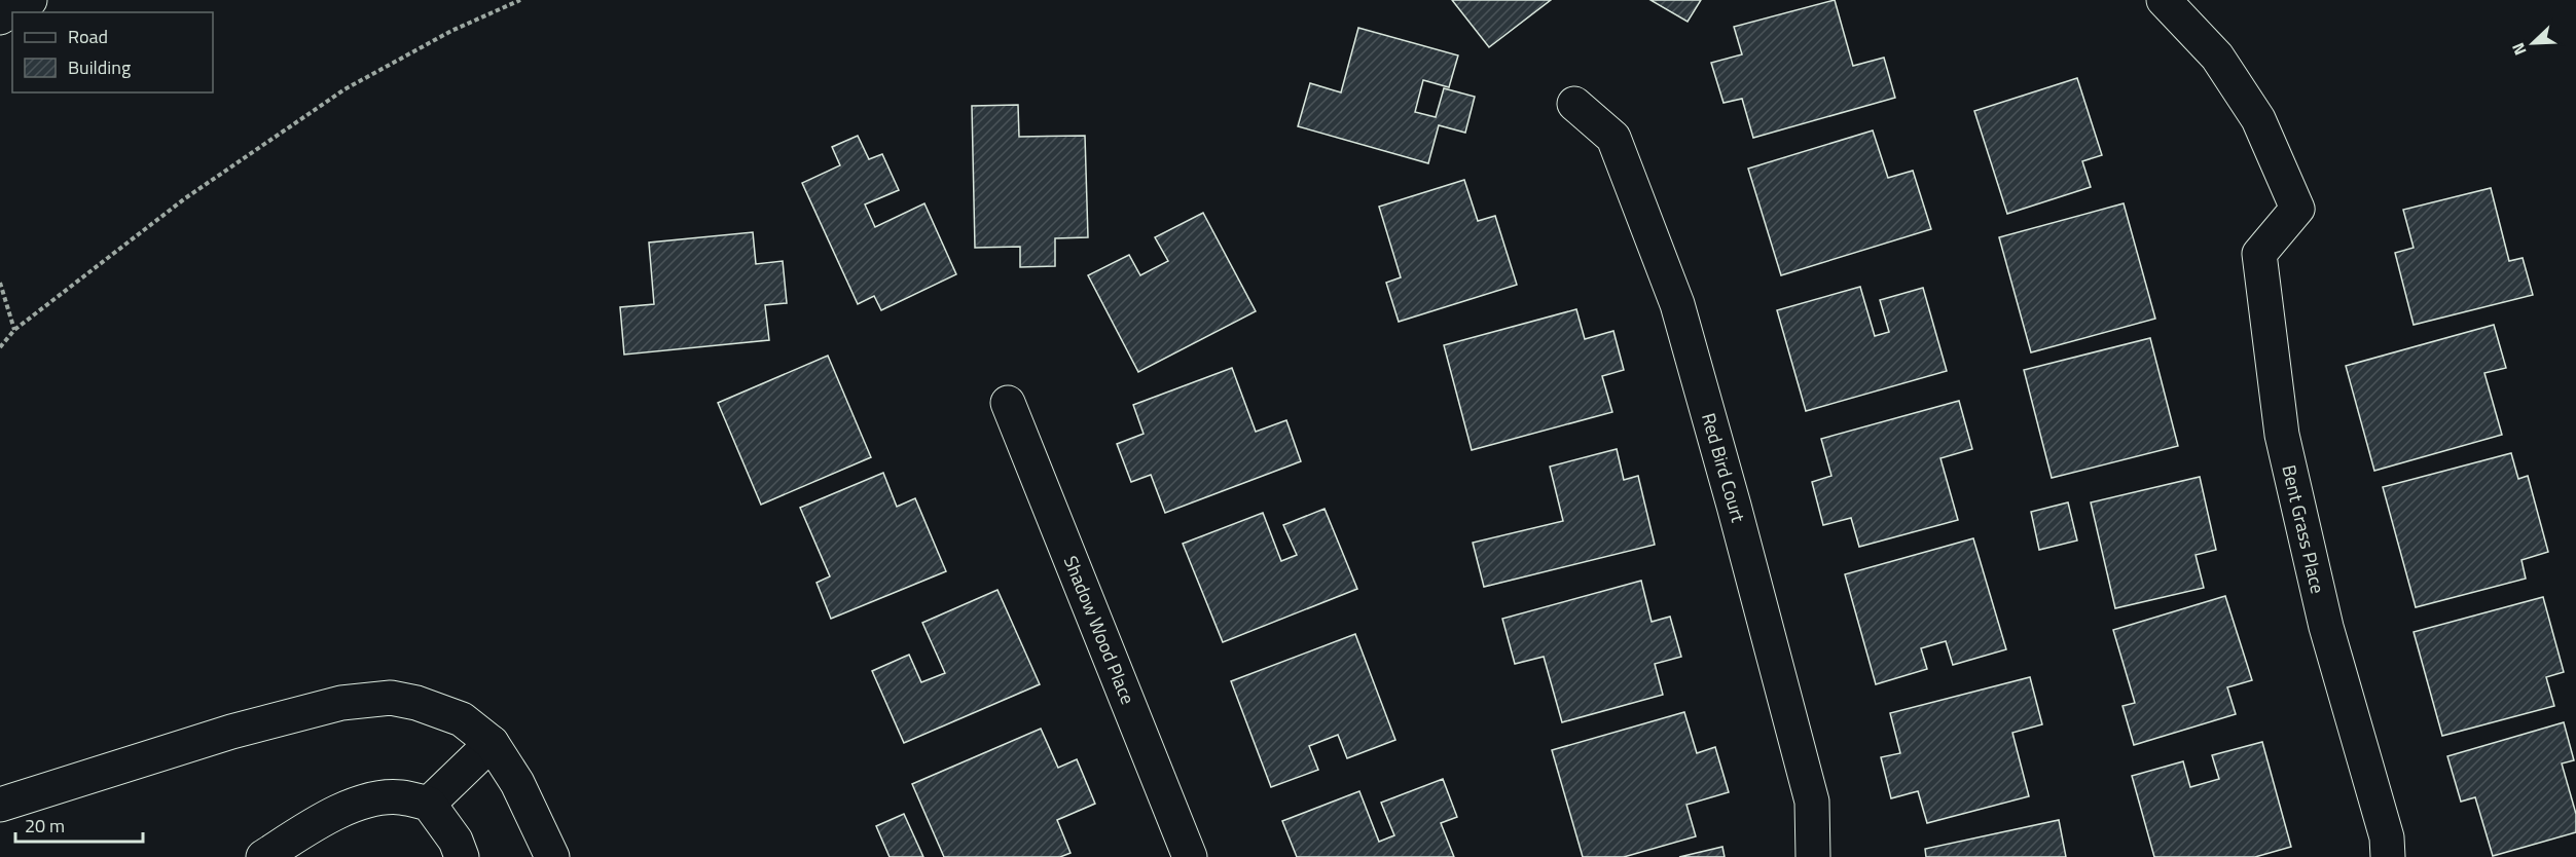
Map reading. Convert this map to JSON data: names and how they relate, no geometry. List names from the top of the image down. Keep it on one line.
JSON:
{"streets":{"street":["Red Bird Court","Bent Grass Place","Shadow Wood Place"]},"legend":["Road","Building"],"scale_bar":"20 m","north":"bottom left"}
